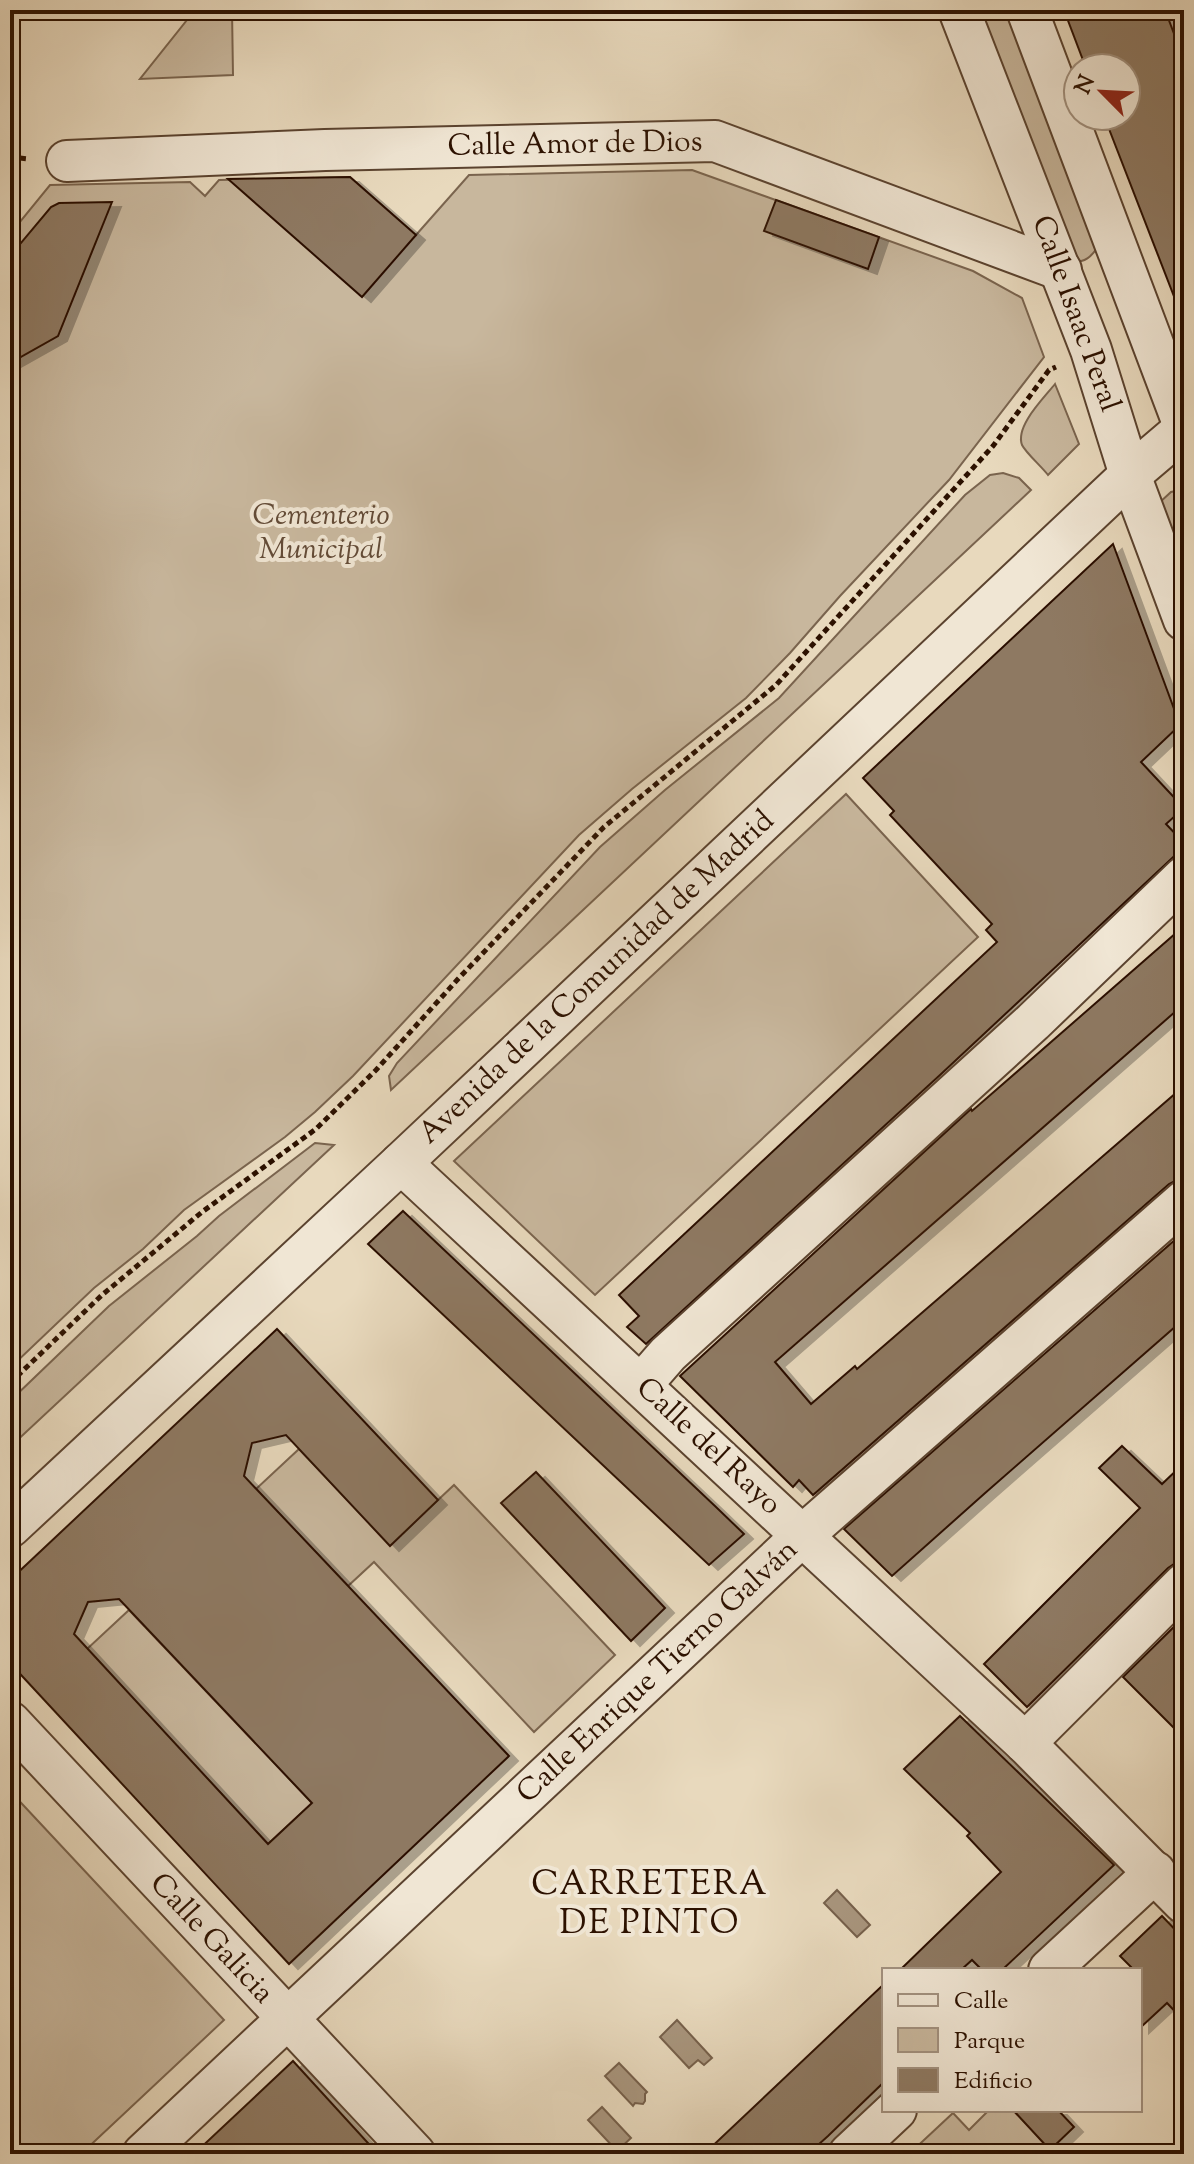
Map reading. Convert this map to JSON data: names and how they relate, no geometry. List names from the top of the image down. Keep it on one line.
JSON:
{"streets":{"street":["Calle Amor de Dios","Calle Isaac Peral","Avenida de la Comunidad de Madrid","Calle del Rayo","Calle Enrique Tierno Galván","Calle Galicia"]},"crossings":[["Calle Amor de Dios","Calle Isaac Peral"],["Calle Isaac Peral","Avenida de la Comunidad de Madrid"],["Avenida de la Comunidad de Madrid","Calle del Rayo"],["Calle del Rayo","Calle Enrique Tierno Galván"],["Calle Enrique Tierno Galván","Calle Galicia"]],"districts":["CARRETERA DE PINTO"],"parks":["Cementerio Municipal"],"legend":["Calle","Parque","Edificio"],"north":"top left"}
